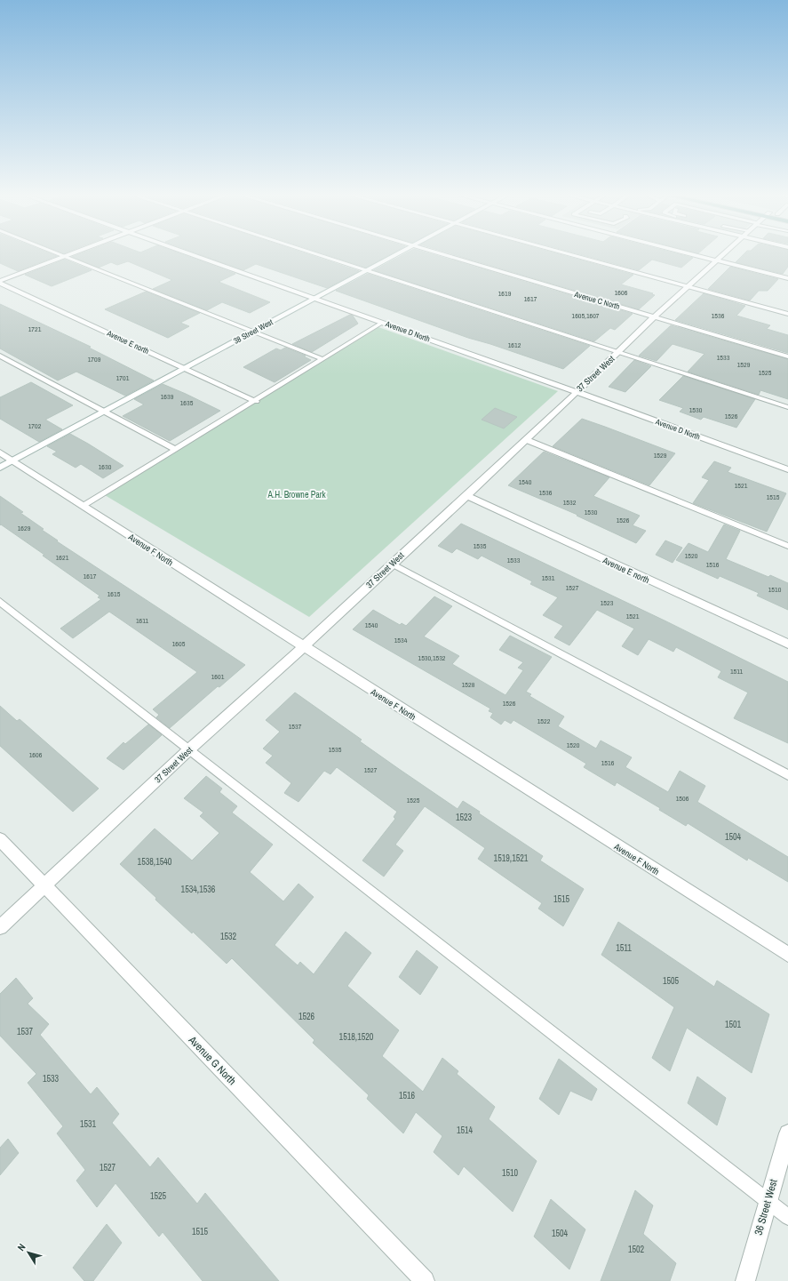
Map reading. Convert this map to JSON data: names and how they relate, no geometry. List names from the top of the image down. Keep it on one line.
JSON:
{"streets":{"street":["Avenue C North","38 Street West","Avenue D North","Avenue E north","37 Street West","Avenue F North","Avenue G North","36 Street West"]},"crossings":[["Avenue C North","37 Street West"],["38 Street West","Avenue D North"],["38 Street West","Avenue E north"],["38 Street West","Avenue F North"],["Avenue D North","37 Street West"],["Avenue E north","37 Street West"],["37 Street West","Avenue F North"],["37 Street West","Avenue G North"]],"parks":["A.H. Browne Park"],"house_numbers":["1606","1619","1617","1605,1607","1536","1721","1612","1533","1709","1529","1525","1701","1639","1635","1530","1526","1702","1529","1630","1540","1521","1536","1515","1532","1530","1526","1629","1535","1520","1621","1533","1516","1617","1531","1527","1510","1615","1523","1521","1611","1540","1534","1605","1530,1532","1511","1601","1528","1526","1522","1537","1520","1535","1606","1516","1527","1506","1525","1523","1504","1519,1521","1538,1540","1534,1536","1515","1532","1511","1505","1526","1501","1537","1518,1520","1533","1516","1531","1514","1527","1510","1525","1515","1504","1502"],"north":"top left"}
